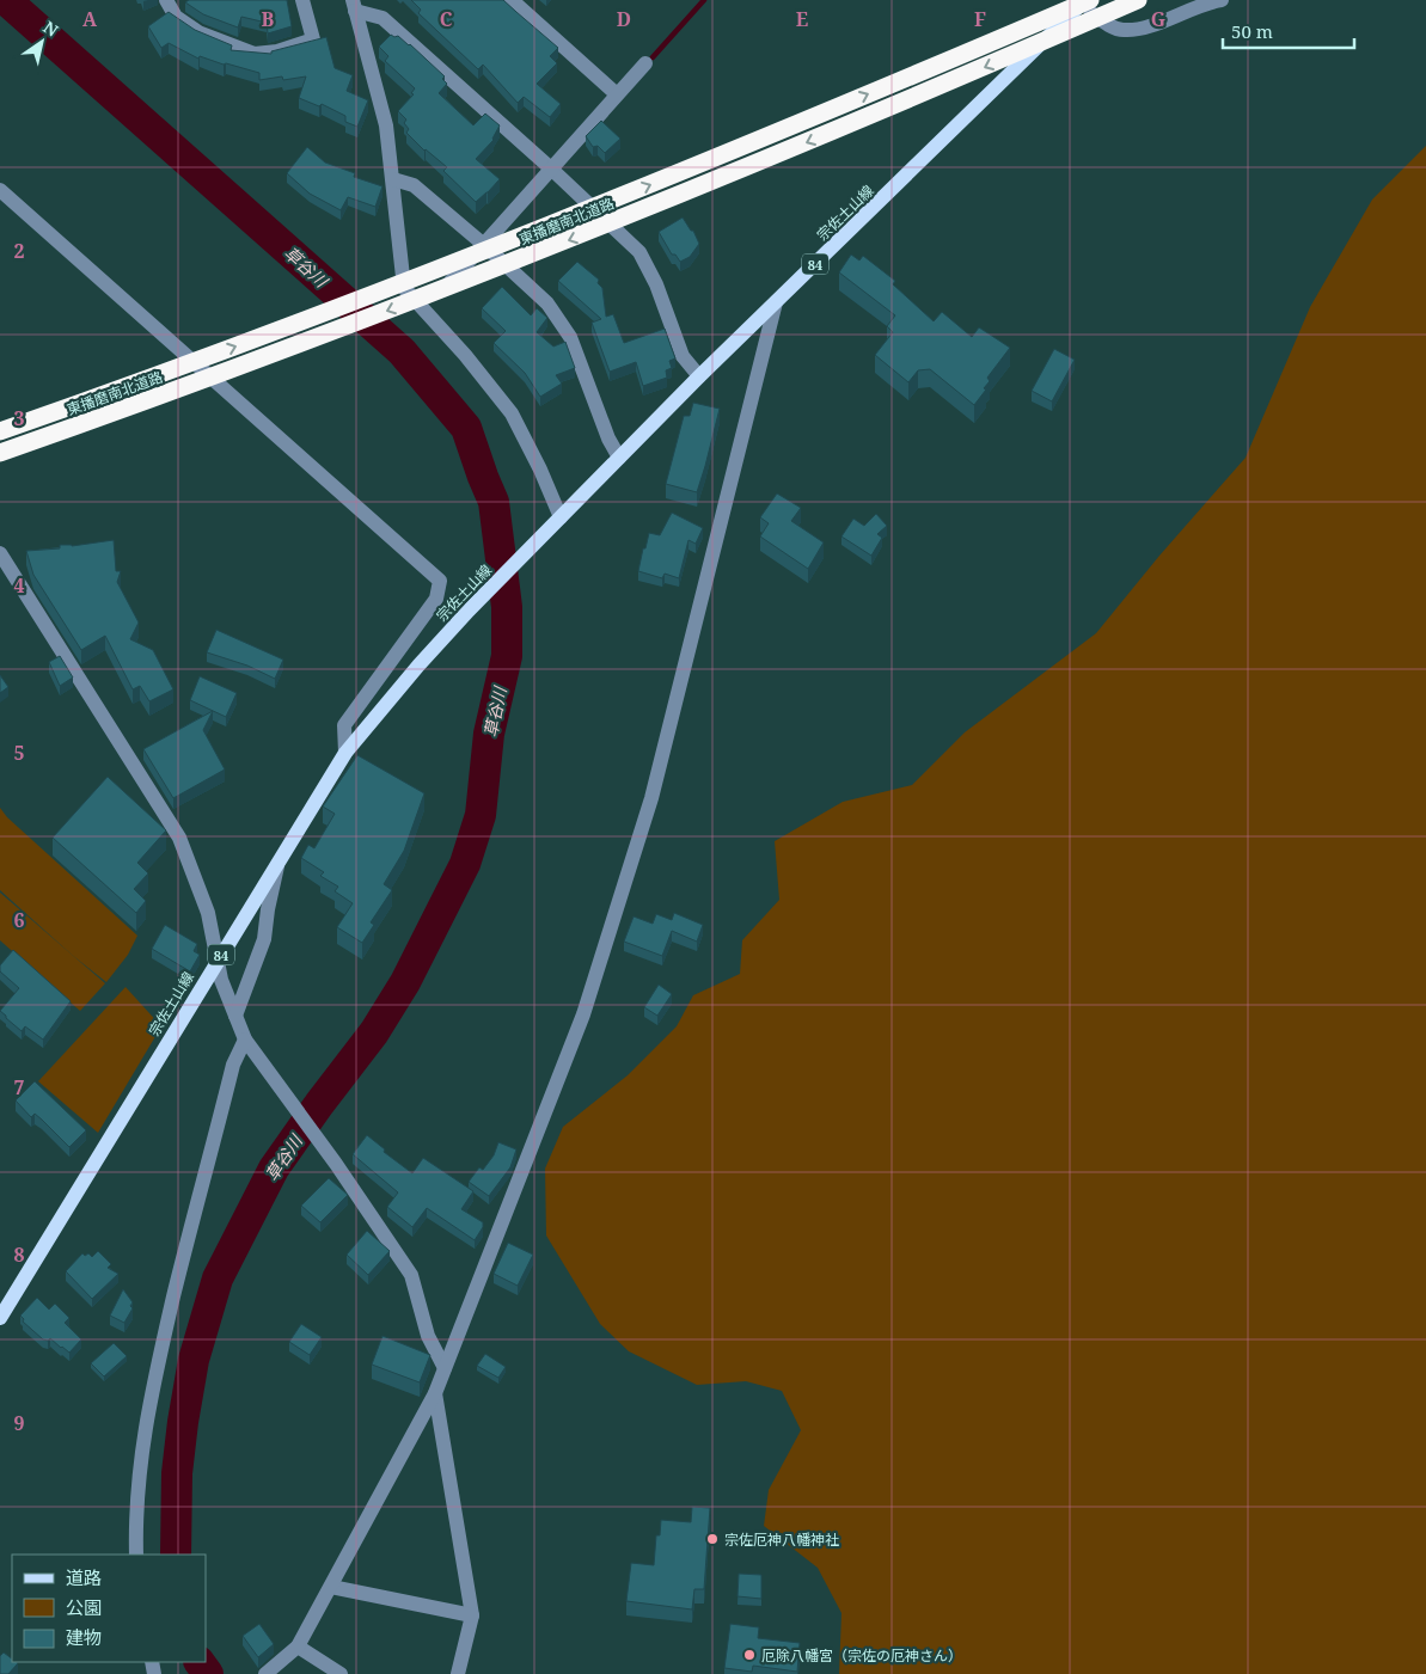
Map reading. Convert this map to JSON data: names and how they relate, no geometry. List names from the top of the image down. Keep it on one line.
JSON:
{"streets":{"highway":["東播磨南北道路"],"main road":["宗佐土山線","84"]},"crossings":[["宗佐土山線","東播磨南北道路"]],"water":["草谷川"],"places":["宗佐厄神八幡神社","厄除八幡宮（宗佐の厄神さん）"],"legend":["道路","公園","建物"],"scale_bar":"50 m","north":"top right","grid":{"columns":["A","B","C","D","E","F","G"],"rows":["2","3","4","5","6","7","8","9"]}}
